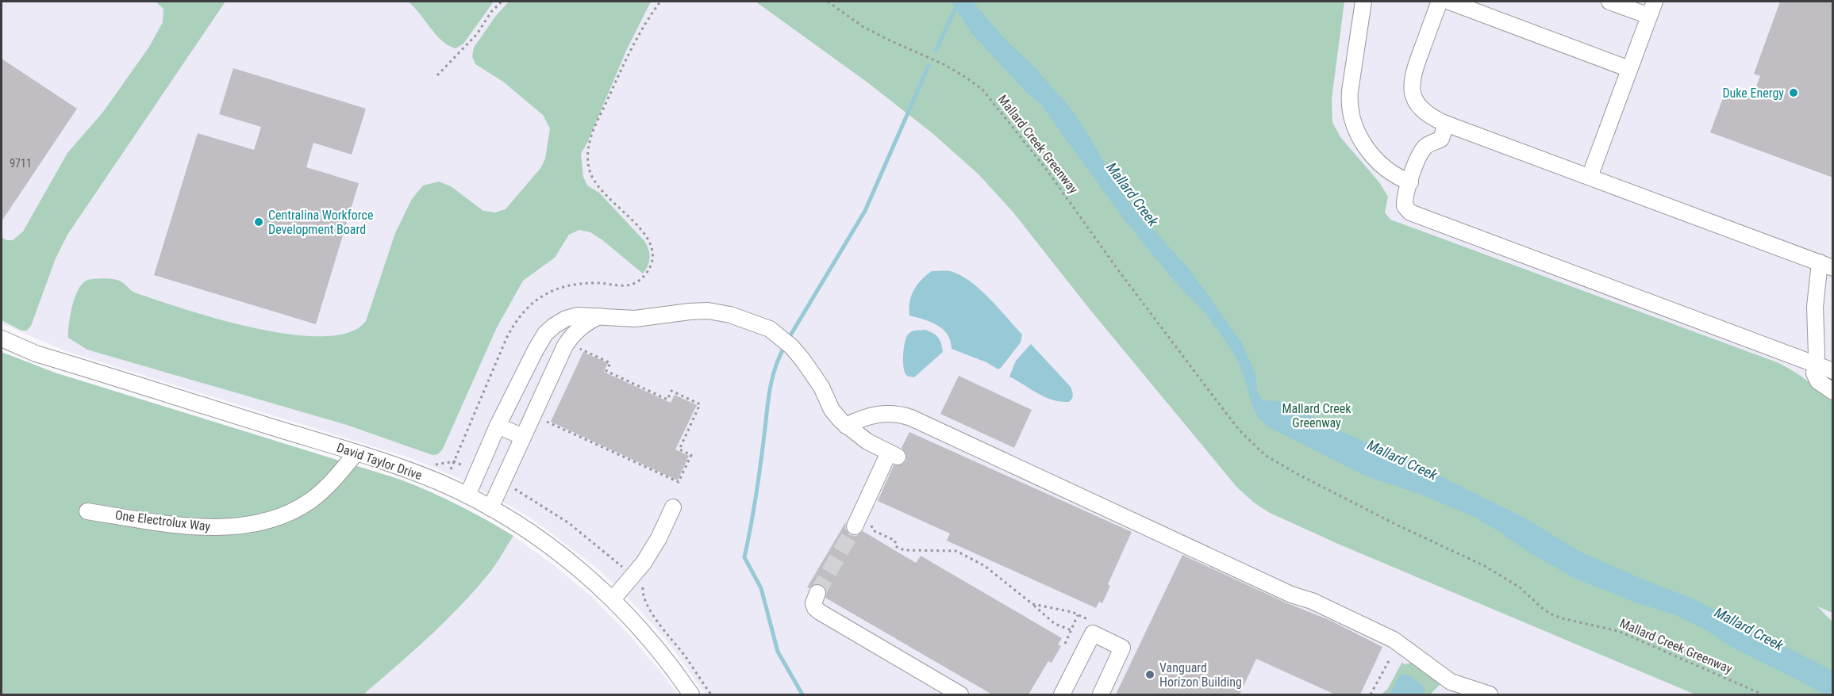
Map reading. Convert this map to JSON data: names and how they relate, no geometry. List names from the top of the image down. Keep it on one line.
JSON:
{"streets":{"street":["David Taylor Drive","One Electrolux Way"],"path":["Mallard Creek Greenway"]},"crossings":[["David Taylor Drive","One Electrolux Way"]],"water":["Mallard Creek"],"parks":["Mallard Creek Greenway"],"places":["Duke Energy","Centralina Workforce Development Board","Vanguard Horizon Building"],"house_numbers":["9711"]}
